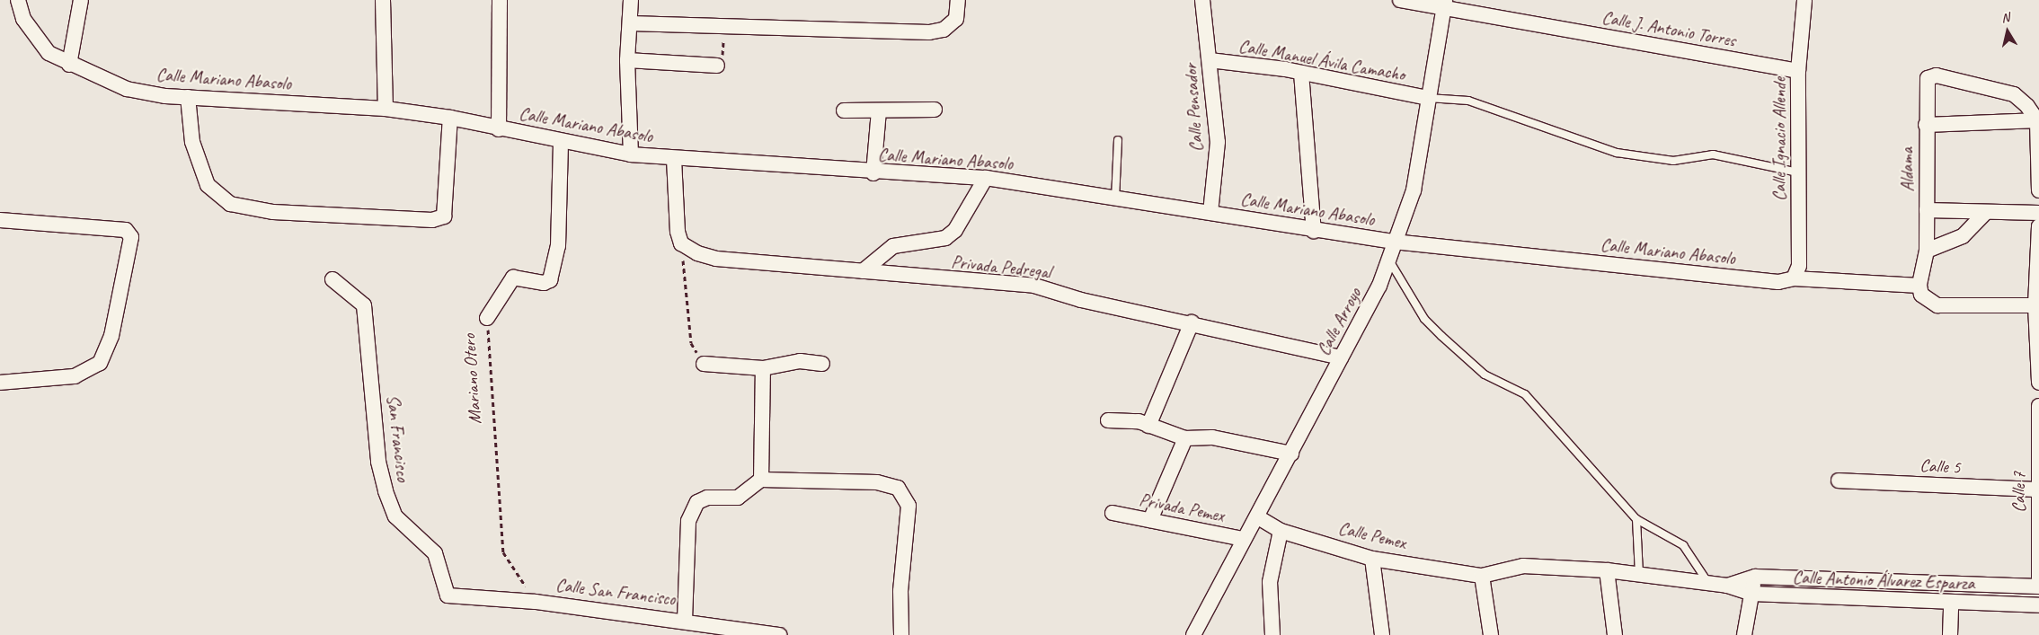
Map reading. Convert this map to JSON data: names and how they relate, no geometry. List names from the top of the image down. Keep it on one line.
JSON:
{"streets":{"street":["Calle J. Antonio Torres","Calle Manuel Ávila Camacho","Calle Mariano Abasolo","Calle Pensador","Calle Ignacio Allende","Aldama","Privada Pedregal","Calle Arroyo","Mariano Otero","San Francisco","Calle 5","Calle 7","Privada Pemex","Calle Pemex","Calle Antonio Álvarez Esparza","Calle San Francisco"]},"crossings":[["Calle J. Antonio Torres","Calle Ignacio Allende"],["Calle J. Antonio Torres","Calle Arroyo"],["Calle Manuel Ávila Camacho","Calle Pensador"],["Calle Manuel Ávila Camacho","Calle Arroyo"],["Calle Mariano Abasolo","Calle Pensador"],["Calle Mariano Abasolo","Calle Ignacio Allende"],["Calle Mariano Abasolo","Aldama"],["Calle Mariano Abasolo","Calle Arroyo"],["Calle Mariano Abasolo","Mariano Otero"],["Privada Pedregal","Calle Arroyo"],["Calle Arroyo","Privada Pemex"],["Calle Arroyo","Calle Pemex"],["Mariano Otero","Calle San Francisco"],["San Francisco","Calle San Francisco"],["Calle 5","Calle 7"],["Calle Pemex","Calle Antonio Álvarez Esparza"]],"north":"top"}
